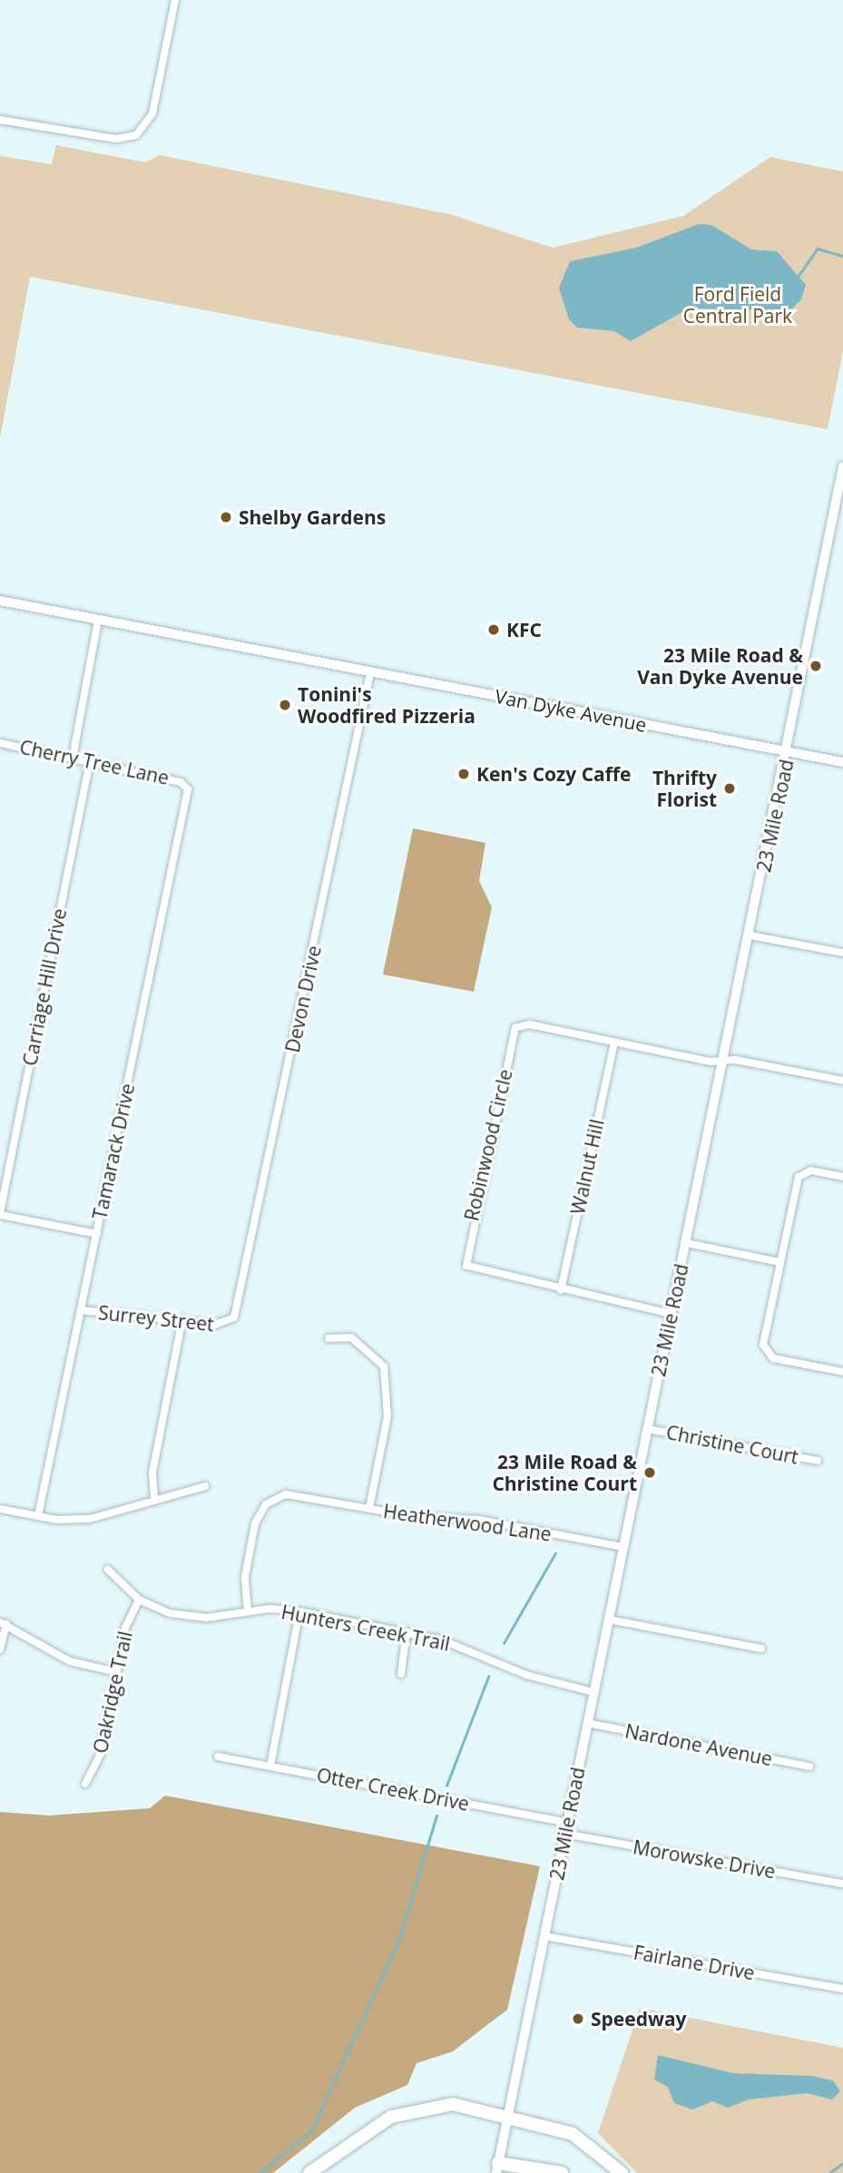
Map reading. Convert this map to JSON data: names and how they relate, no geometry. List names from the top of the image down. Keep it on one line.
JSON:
{"streets":{"main road":["Van Dyke Avenue","23 Mile Road"],"street":["Cherry Tree Lane","Carriage Hill Drive","Devon Drive","Robinwood Circle","Tamarack Drive","Walnut Hill","Surrey Street","Christine Court","Heatherwood Lane","Hunters Creek Trail","Oakridge Trail","Nardone Avenue","Otter Creek Drive","Morowske Drive","Fairlane Drive"]},"crossings":[["Van Dyke Avenue","23 Mile Road"],["Van Dyke Avenue","Devon Drive"],["Cherry Tree Lane","Carriage Hill Drive"],["Cherry Tree Lane","Tamarack Drive"],["23 Mile Road","Christine Court"],["23 Mile Road","Heatherwood Lane"],["23 Mile Road","Hunters Creek Trail"],["23 Mile Road","Nardone Avenue"],["23 Mile Road","Otter Creek Drive"],["23 Mile Road","Morowske Drive"],["23 Mile Road","Fairlane Drive"],["Devon Drive","Surrey Street"],["Robinwood Circle","Walnut Hill"],["Tamarack Drive","Surrey Street"],["Heatherwood Lane","Hunters Creek Trail"],["Hunters Creek Trail","Oakridge Trail"]],"parks":["Ford Field Central Park"],"places":["Shelby Gardens","KFC","23 Mile Road & Van Dyke Avenue","Tonini's Woodfired Pizzeria","Ken's Cozy Caffe","Thrifty Florist","23 Mile Road & Christine Court","Speedway"]}
